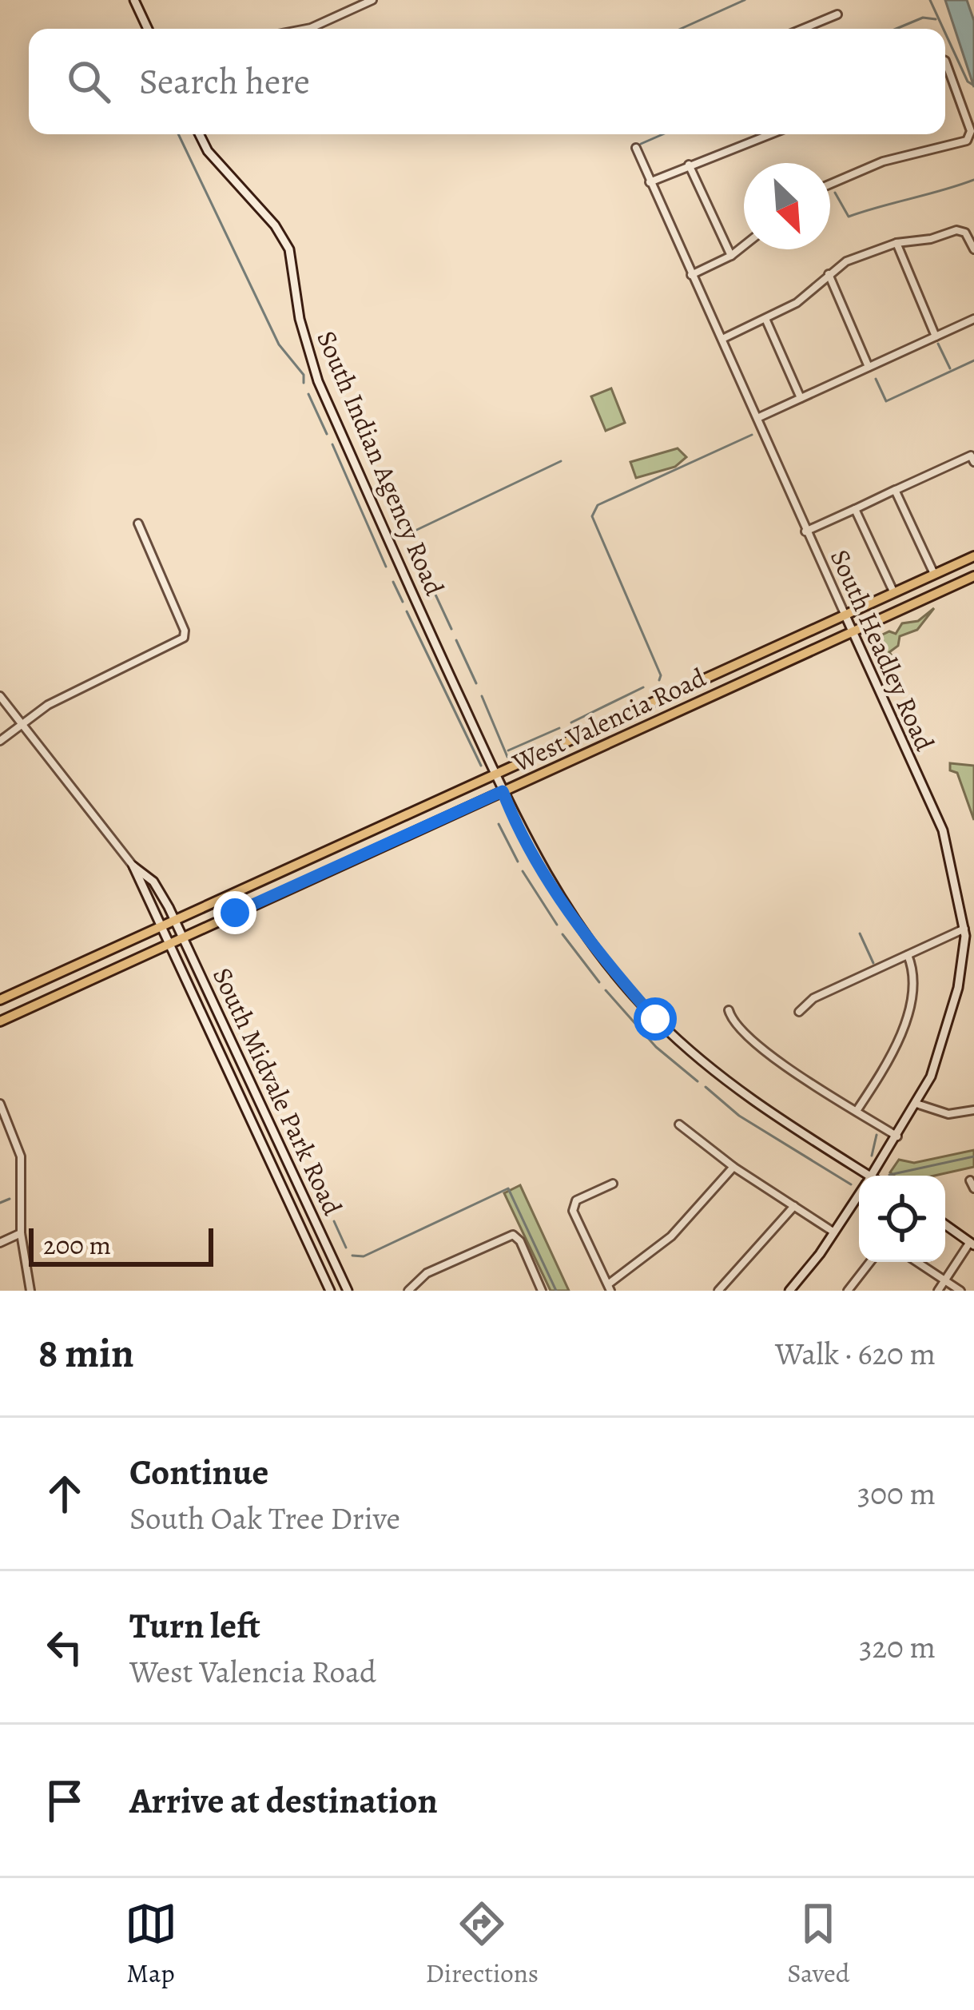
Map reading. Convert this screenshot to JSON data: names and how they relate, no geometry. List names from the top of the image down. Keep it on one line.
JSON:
{"streets":{"main road":["West Valencia Road"],"street":["South Indian Agency Road","South Headley Road","South Midvale Park Road"]},"crossings":[["South Indian Agency Road","West Valencia Road"],["South Headley Road","West Valencia Road"],["West Valencia Road","South Midvale Park Road"]],"scale_bar":"200 m","north":"bottom right","page":{"search":"Search here","scale":"200 m","heading":["8 min","Walk · 620 m"],"list":[["Continue","South Oak Tree Drive","300 m"],["Turn left","West Valencia Road","320 m"],"Arrive at destination"],"nav":["Map","Directions","Saved"]}}
